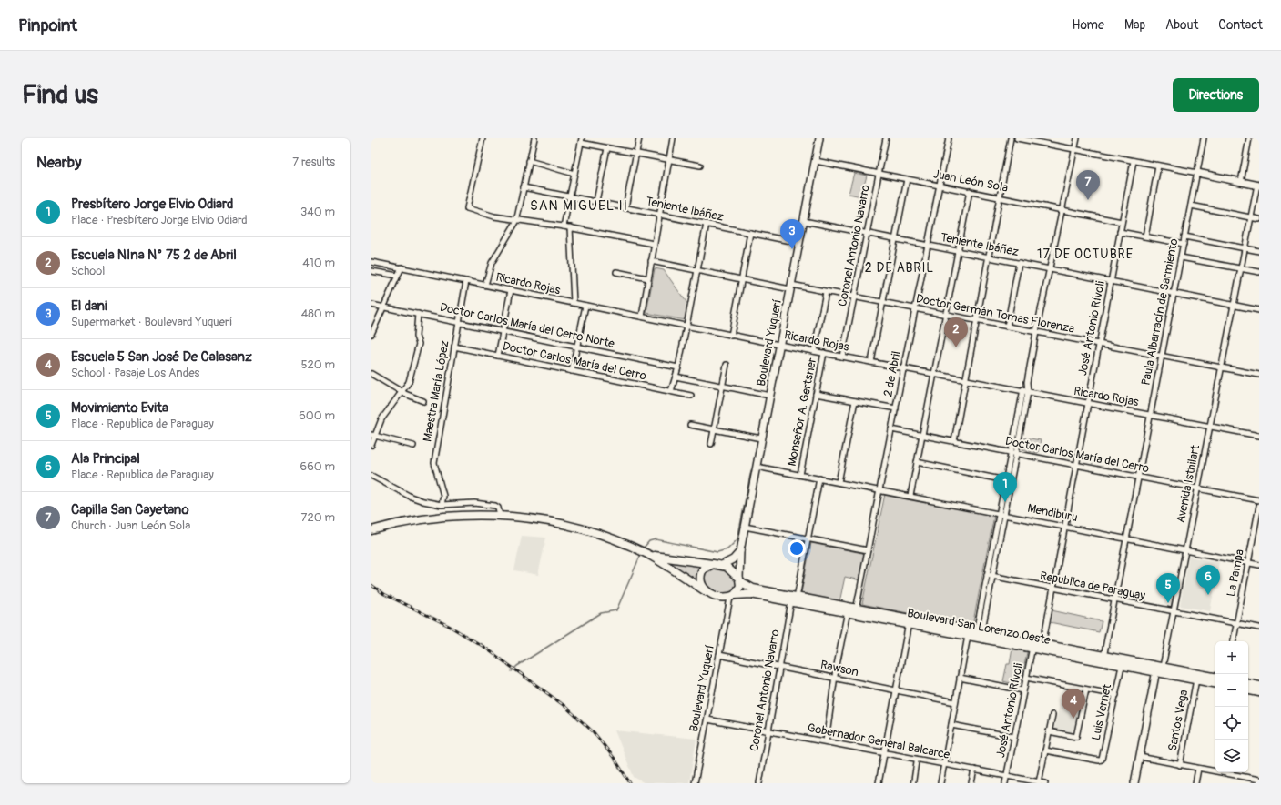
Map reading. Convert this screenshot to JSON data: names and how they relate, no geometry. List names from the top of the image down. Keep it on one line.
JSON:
{"streets":{"main road":["Boulevard Yuquerí","Boulevard San Lorenzo Oeste"],"street":["Juan León Sola","Teniente Ibáñez","Coronel Antonio Navarro","Ricardo Rojas","Paula Albarracín de Sarmiento","Doctor Germán Tomas Florenza","Doctor Carlos María del Cerro Norte","José Antonio Rívoli","Doctor Carlos María del Cerro","2 de Abril","Maestra María López","Monseñor A. Gertsner","Avenida Isthilart","Mendiburu","La Pampa","Republica de Paraguay","Rawson","Luis Vernet","Santos Vega","Gobernador General Balcarce"]},"crossings":[["Juan León Sola","Coronel Antonio Navarro"],["Juan León Sola","José Antonio Rívoli"],["Juan León Sola","Boulevard Yuquerí"],["Juan León Sola","2 de Abril"],["Teniente Ibáñez","Coronel Antonio Navarro"],["Teniente Ibáñez","Paula Albarracín de Sarmiento"],["Teniente Ibáñez","José Antonio Rívoli"],["Teniente Ibáñez","Boulevard Yuquerí"],["Teniente Ibáñez","2 de Abril"],["Teniente Ibáñez","Avenida Isthilart"],["Coronel Antonio Navarro","Ricardo Rojas"],["Coronel Antonio Navarro","Doctor Germán Tomas Florenza"],["Coronel Antonio Navarro","Mendiburu"],["Coronel Antonio Navarro","Boulevard San Lorenzo Oeste"],["Coronel Antonio Navarro","Rawson"],["Coronel Antonio Navarro","Gobernador General Balcarce"],["Ricardo Rojas","Paula Albarracín de Sarmiento"],["Ricardo Rojas","José Antonio Rívoli"],["Ricardo Rojas","Boulevard Yuquerí"],["Ricardo Rojas","2 de Abril"],["Ricardo Rojas","Maestra María López"],["Ricardo Rojas","Monseñor A. Gertsner"],["Ricardo Rojas","Avenida Isthilart"],["Paula Albarracín de Sarmiento","Doctor Germán Tomas Florenza"],["Paula Albarracín de Sarmiento","Doctor Carlos María del Cerro"],["Paula Albarracín de Sarmiento","Mendiburu"],["Paula Albarracín de Sarmiento","Republica de Paraguay"],["Paula Albarracín de Sarmiento","Boulevard San Lorenzo Oeste"],["Doctor Germán Tomas Florenza","José Antonio Rívoli"],["Doctor Germán Tomas Florenza","Boulevard Yuquerí"],["Doctor Germán Tomas Florenza","2 de Abril"],["Doctor Germán Tomas Florenza","Avenida Isthilart"],["Doctor Carlos María del Cerro Norte","Maestra María López"],["José Antonio Rívoli","Doctor Carlos María del Cerro"],["José Antonio Rívoli","Mendiburu"],["José Antonio Rívoli","Republica de Paraguay"],["José Antonio Rívoli","Boulevard San Lorenzo Oeste"],["José Antonio Rívoli","Gobernador General Balcarce"],["Boulevard Yuquerí","Mendiburu"],["Boulevard Yuquerí","Boulevard San Lorenzo Oeste"],["Boulevard Yuquerí","Rawson"],["Boulevard Yuquerí","Gobernador General Balcarce"],["Doctor Carlos María del Cerro","2 de Abril"],["Doctor Carlos María del Cerro","Maestra María López"],["Doctor Carlos María del Cerro","Avenida Isthilart"],["2 de Abril","Mendiburu"],["2 de Abril","Boulevard San Lorenzo Oeste"],["2 de Abril","Rawson"],["2 de Abril","Gobernador General Balcarce"],["Monseñor A. Gertsner","Mendiburu"],["Avenida Isthilart","Mendiburu"],["Avenida Isthilart","Republica de Paraguay"],["Avenida Isthilart","Boulevard San Lorenzo Oeste"],["Mendiburu","La Pampa"],["La Pampa","Republica de Paraguay"],["Boulevard San Lorenzo Oeste","Luis Vernet"],["Boulevard San Lorenzo Oeste","Santos Vega"]],"districts":["SAN MIGUEL II","17 DE OCTUBRE","2 DE ABRIL"],"page":{"header":"Pinpoint","nav":["Home","Map","About","Contact"],"buttons":"Directions","title":"Find us","heading":["Nearby","7 results"],"pins":["7","3","2","1","6","5","4"],"list":[{"mark":"1","name":"Presbítero Jorge Elvio Odiard","note":"Place · Presbítero Jorge Elvio Odiard","value":"340 m"},{"mark":"2","name":"Escuela NIna N° 75 2 de Abril","note":"School","value":"410 m"},{"mark":"3","name":"El dani","note":"Supermarket · Boulevard Yuquerí","value":"480 m"},{"mark":"4","name":"Escuela 5 San José De Calasanz","note":"School · Pasaje Los Andes","value":"520 m"},{"mark":"5","name":"Movimiento Evita","note":"Place · Republica de Paraguay","value":"600 m"},{"mark":"6","name":"Ala Principal","note":"Place · Republica de Paraguay","value":"660 m"},{"mark":"7","name":"Capilla San Cayetano","note":"Church · Juan León Sola","value":"720 m"}],"map_buttons":["+","−"]}}
